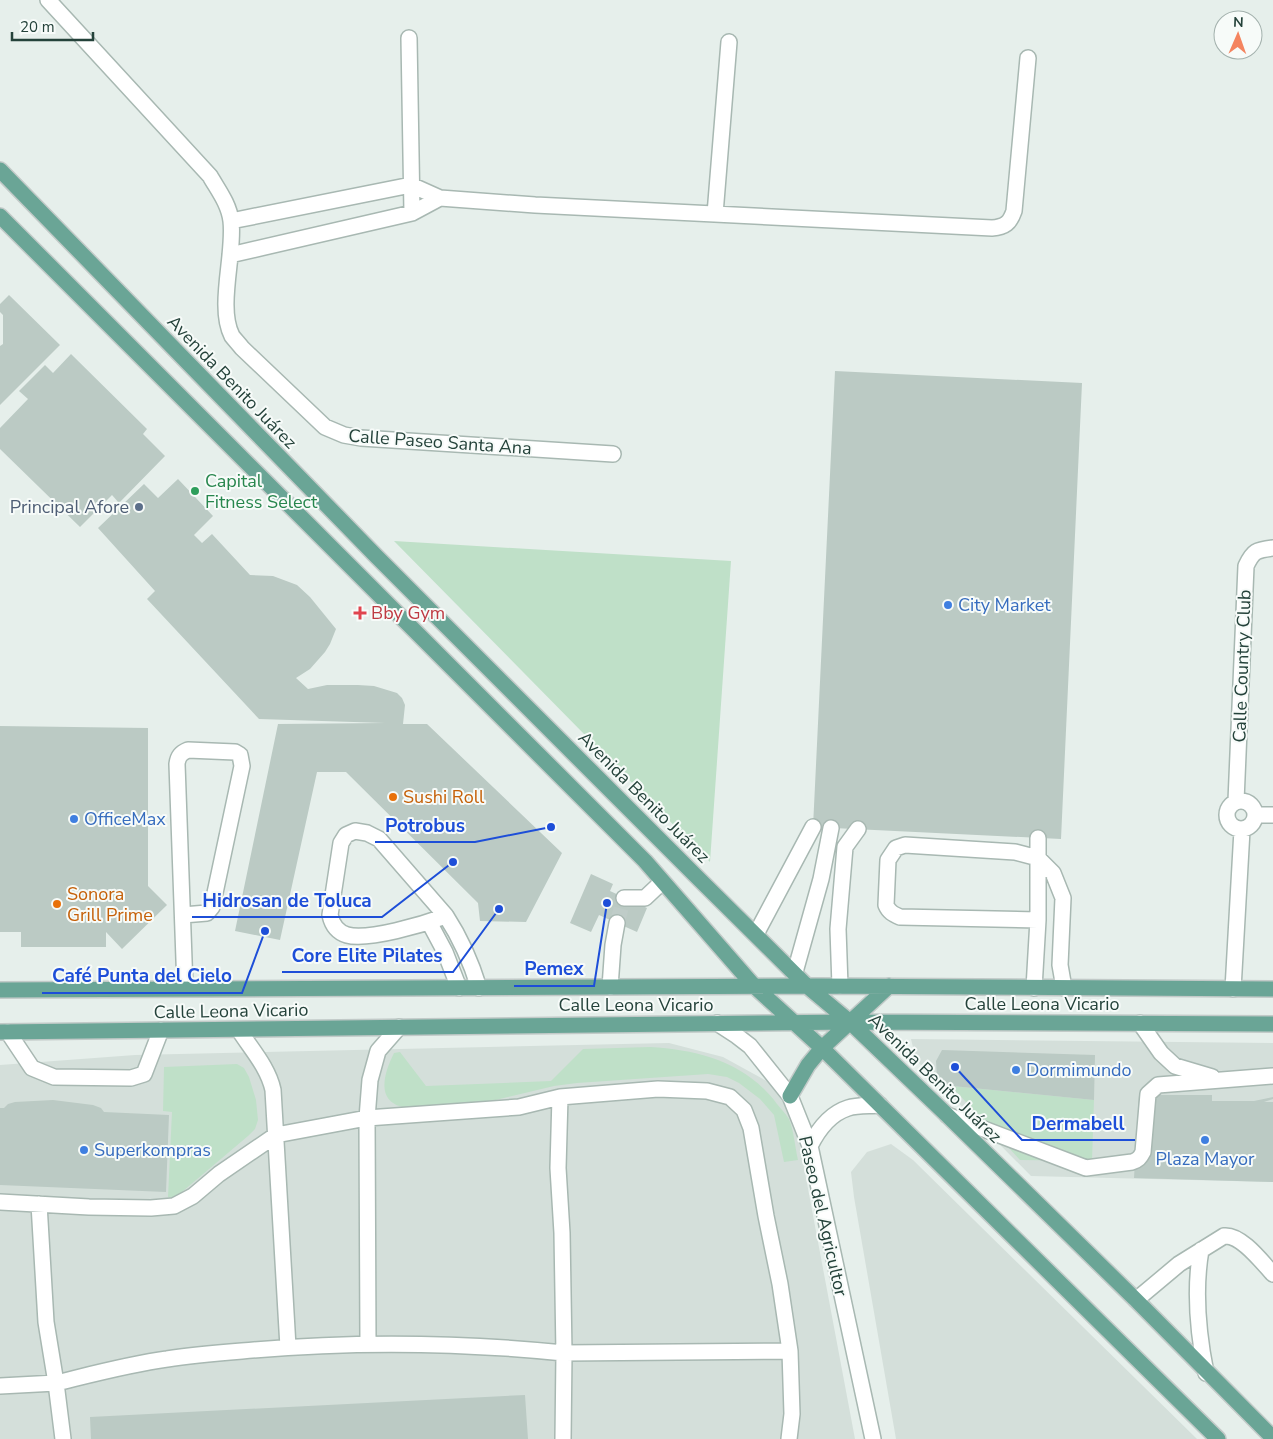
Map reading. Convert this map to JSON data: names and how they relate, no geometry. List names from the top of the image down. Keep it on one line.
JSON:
{"streets":{"main road":["Avenida Benito Juárez","Calle Leona Vicario"],"street":["Calle Paseo Santa Ana","Calle Country Club","Paseo del Agricultor"]},"crossings":[["Avenida Benito Juárez","Calle Leona Vicario"],["Calle Leona Vicario","Paseo del Agricultor"]],"places":{"other":["Capital Fitness Select","Principal Afore","City Market","Sushi Roll","OfficeMax","Potrobus","Hidrosan de Toluca","Pemex","Sonora Grill Prime","Core Elite Pilates","Café Punta del Cielo","Dermabell","Dormimundo","Plaza Mayor","Superkompras"],"health":["Bby Gym"]},"scale_bar":"20 m","north":"top"}
